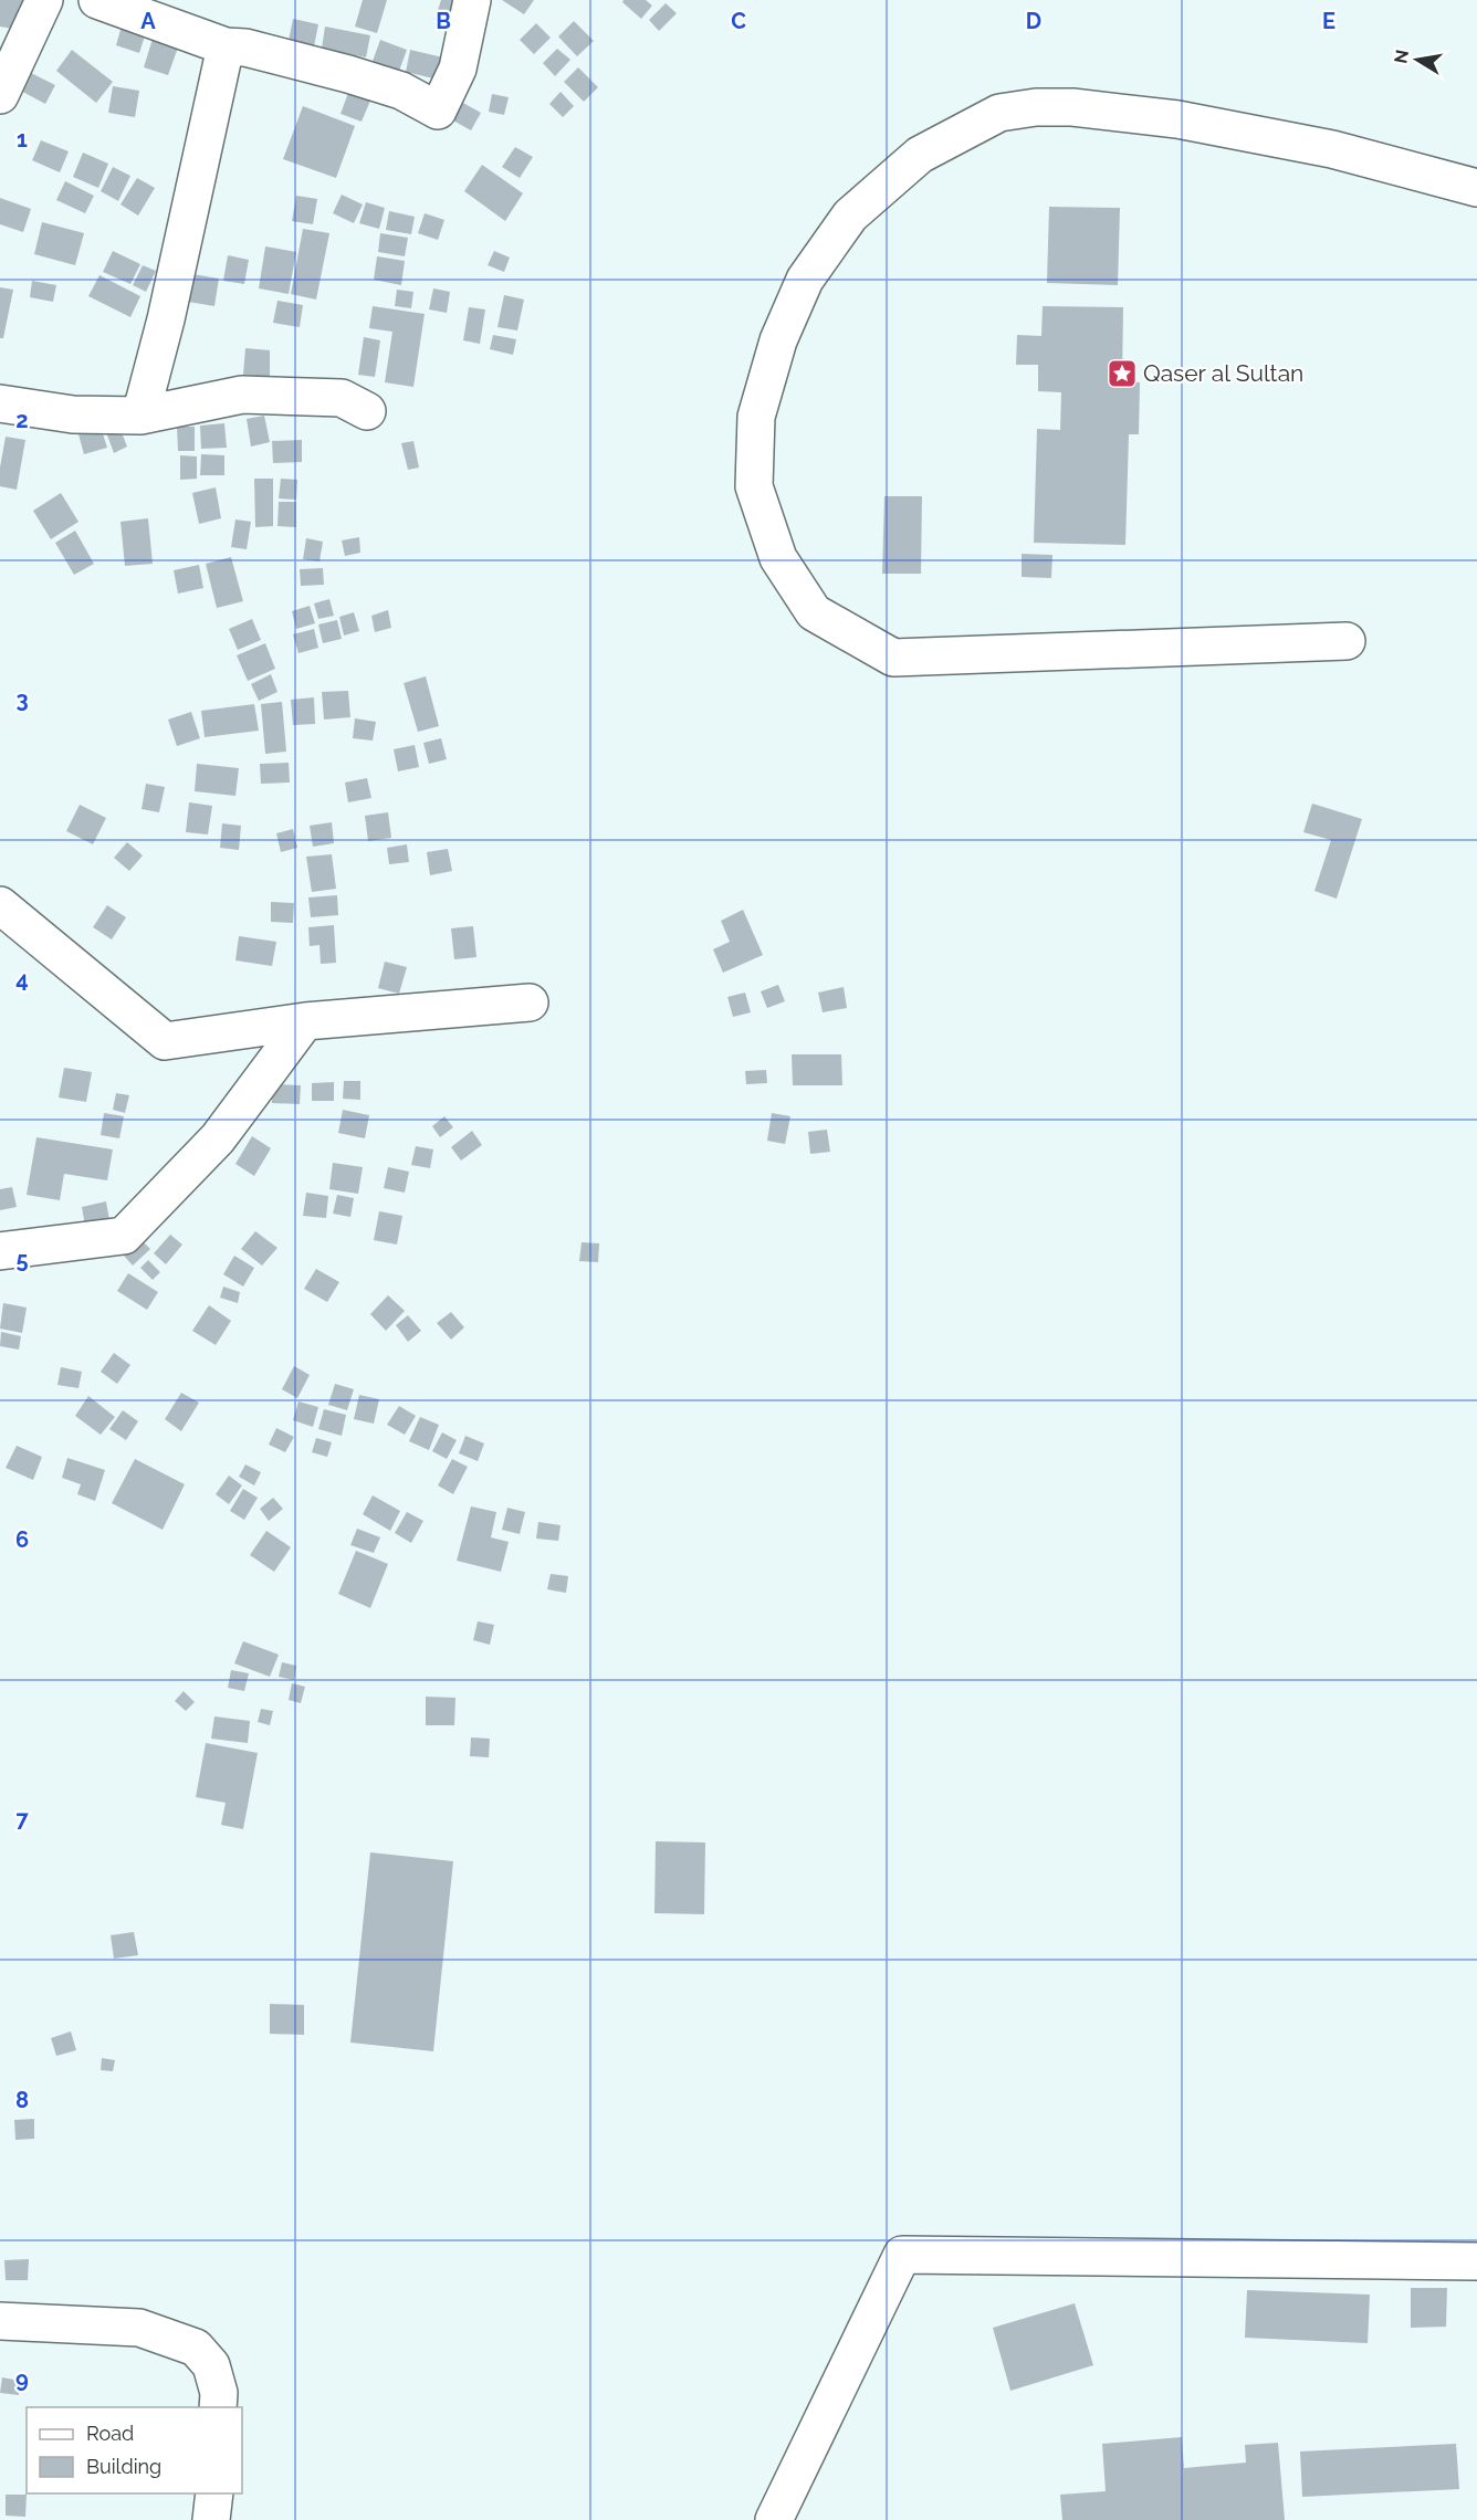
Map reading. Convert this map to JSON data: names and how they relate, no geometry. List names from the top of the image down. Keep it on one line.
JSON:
{"places":{"place":["Qaser al Sultan"]},"legend":["Road","Building"],"north":"left","grid":{"columns":["A","B","C","D","E"],"rows":["1","2","3","4","5","6","7","8","9"]}}
